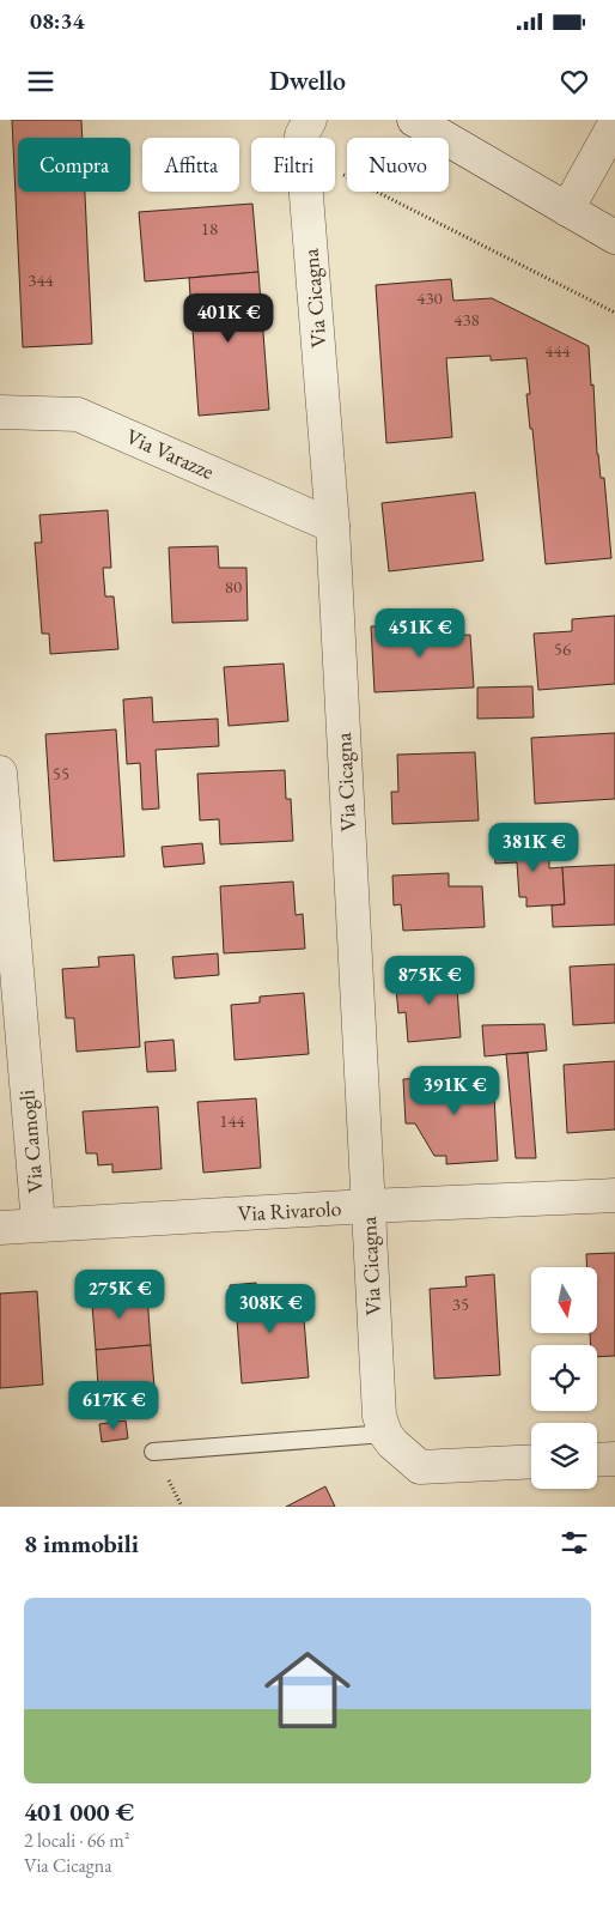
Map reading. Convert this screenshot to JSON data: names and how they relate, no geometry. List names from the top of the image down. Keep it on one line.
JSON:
{"streets":{"street":["Via Cicagna","Via Varazze","Via Camogli","Via Rivarolo"]},"crossings":[["Via Cicagna","Via Varazze"],["Via Cicagna","Via Rivarolo"],["Via Camogli","Via Rivarolo"]],"house_numbers":["18","344","430","438","444","80","56","55","144","35"],"north":"bottom","page":{"status":"08:34","header":"Dwello","chip":["Compra","Affitta","Filtri","Nuovo"],"price":["401K €","451K €","381K €","875K €","391K €","275K €","308K €","617K €"],"heading":"8 immobili","list":[{"name":"401 000 €","note":"2 locali · 66 m² · Via Cicagna"}]}}
